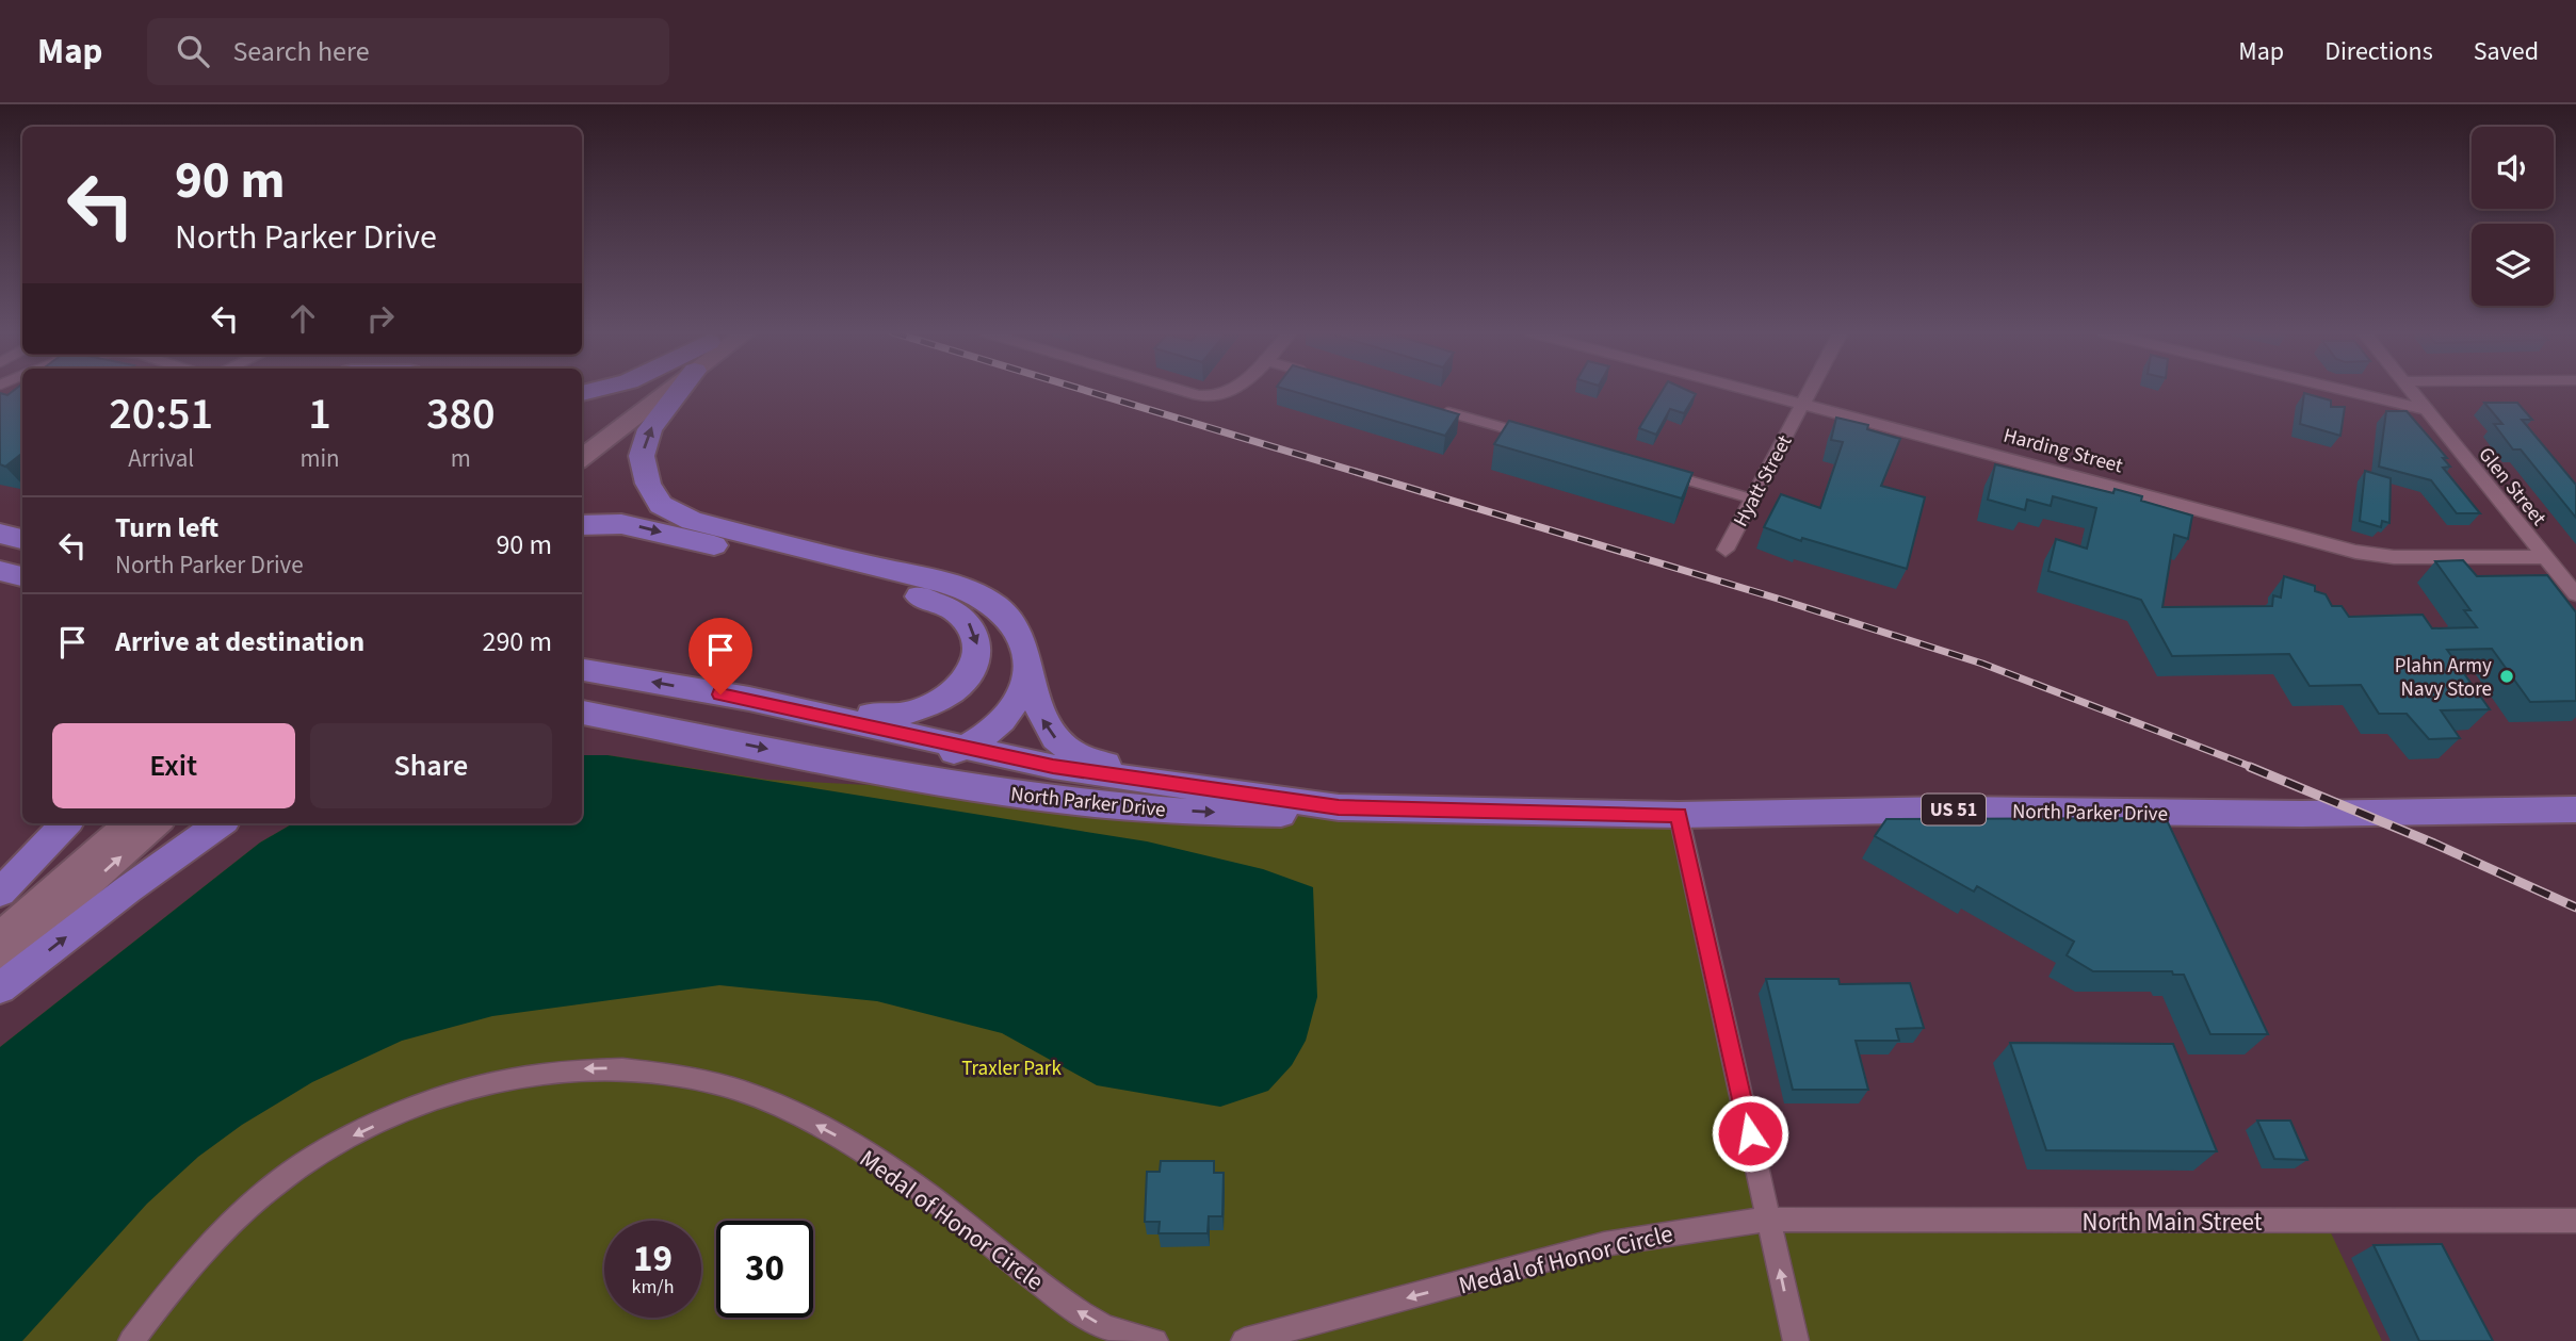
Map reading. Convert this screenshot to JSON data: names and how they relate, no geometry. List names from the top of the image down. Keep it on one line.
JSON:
{"streets":{"main road":["North Parker Drive","US 51"],"street":["Harding Street","Hyatt Street","Glen Street","Medal of Honor Circle","North Main Street"]},"crossings":[["Harding Street","Hyatt Street"],["Harding Street","Glen Street"],["Medal of Honor Circle","North Main Street"]],"one_way":["Medal of Honor Circle"],"parks":["Traxler Park"],"places":["Plahn Army Navy Store"],"page":{"header":"Map","search":"Search here","nav":["Map","Directions","Saved"],"turn":["90 m","North Parker Drive"],"eta":["20:51","Arrival","1","min","380","m"],"list":[{"name":"Turn left","note":"North Parker Drive","value":"90 m"},{"name":"Arrive at destination","value":"290 m"}],"buttons":["Exit","Share"],"speed":"19 km/h","limit":"30"}}
